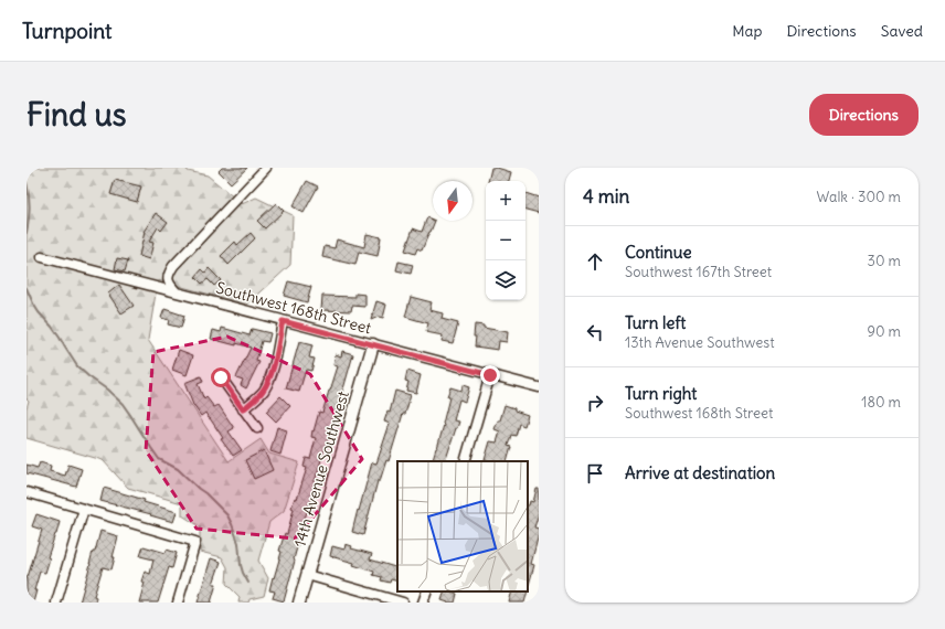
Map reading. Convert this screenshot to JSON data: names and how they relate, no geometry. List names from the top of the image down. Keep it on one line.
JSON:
{"streets":{"street":["Southwest 168th Street","14th Avenue Southwest"]},"crossings":[["Southwest 168th Street","14th Avenue Southwest"]],"north":"bottom","page":{"header":"Turnpoint","nav":["Map","Directions","Saved"],"buttons":"Directions","title":"Find us","heading":["4 min","Walk · 300 m"],"map_buttons":["+","−"],"list":[["Continue","Southwest 167th Street","30 m"],["Turn left","13th Avenue Southwest","90 m"],["Turn right","Southwest 168th Street","180 m"],"Arrive at destination"]}}
